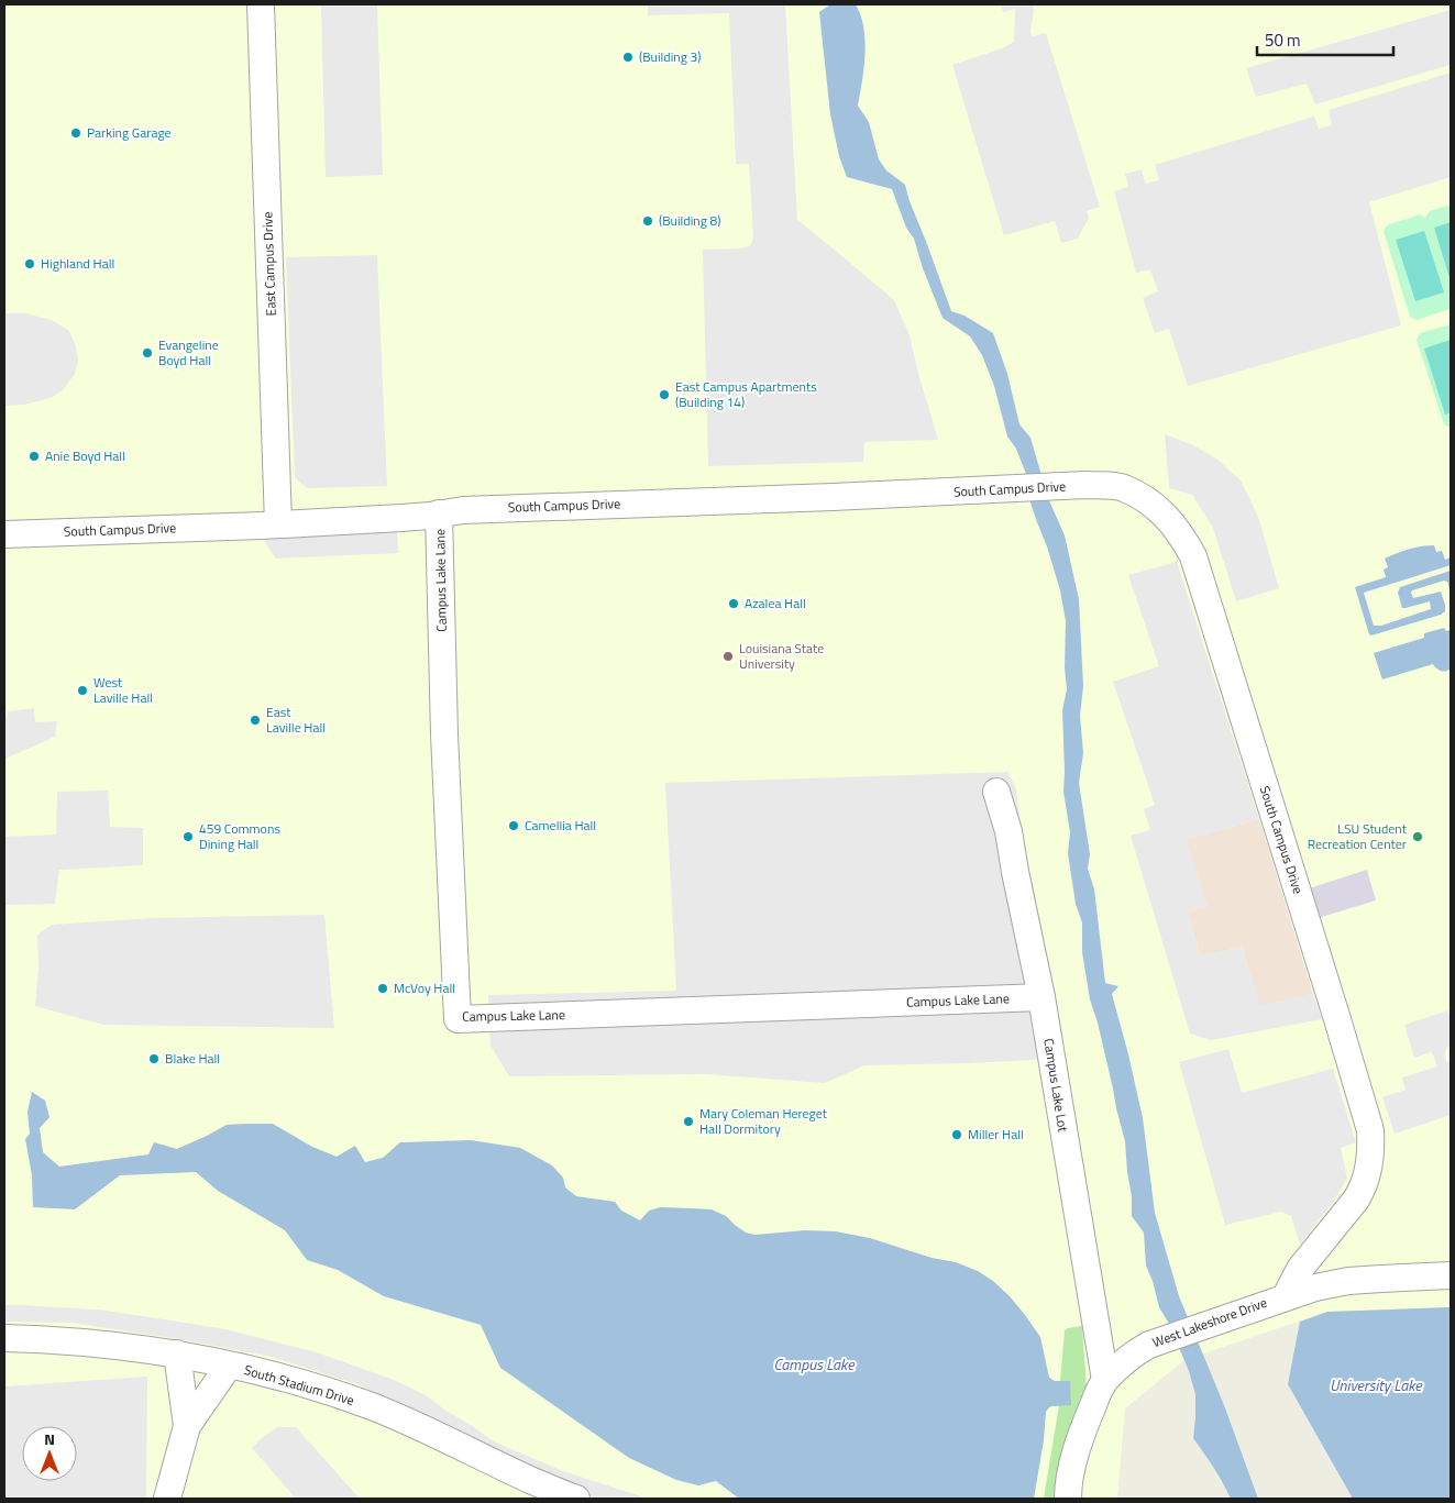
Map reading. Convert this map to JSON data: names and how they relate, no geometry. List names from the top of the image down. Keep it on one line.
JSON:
{"streets":{"street":["East Campus Drive","South Campus Drive","Campus Lake Lane","Campus Lake Lot","West Lakeshore Drive","South Stadium Drive"]},"crossings":[["East Campus Drive","South Campus Drive"],["South Campus Drive","Campus Lake Lane"],["South Campus Drive","West Lakeshore Drive"],["Campus Lake Lane","Campus Lake Lot"],["Campus Lake Lot","West Lakeshore Drive"]],"water":["Campus Lake","University Lake"],"places":["(Building 3)","Parking Garage","(Building 8)","Highland Hall","Evangeline Boyd Hall","East Campus Apartments (Building 14)","Anie Boyd Hall","Azalea Hall","Louisiana State University","West Laville Hall","East Laville Hall","Camellia Hall","459 Commons Dining Hall","LSU Student Recreation Center","McVoy Hall","Blake Hall","Mary Coleman Hereget Hall Dormitory","Miller Hall"],"scale_bar":"50 m","north":"top"}
